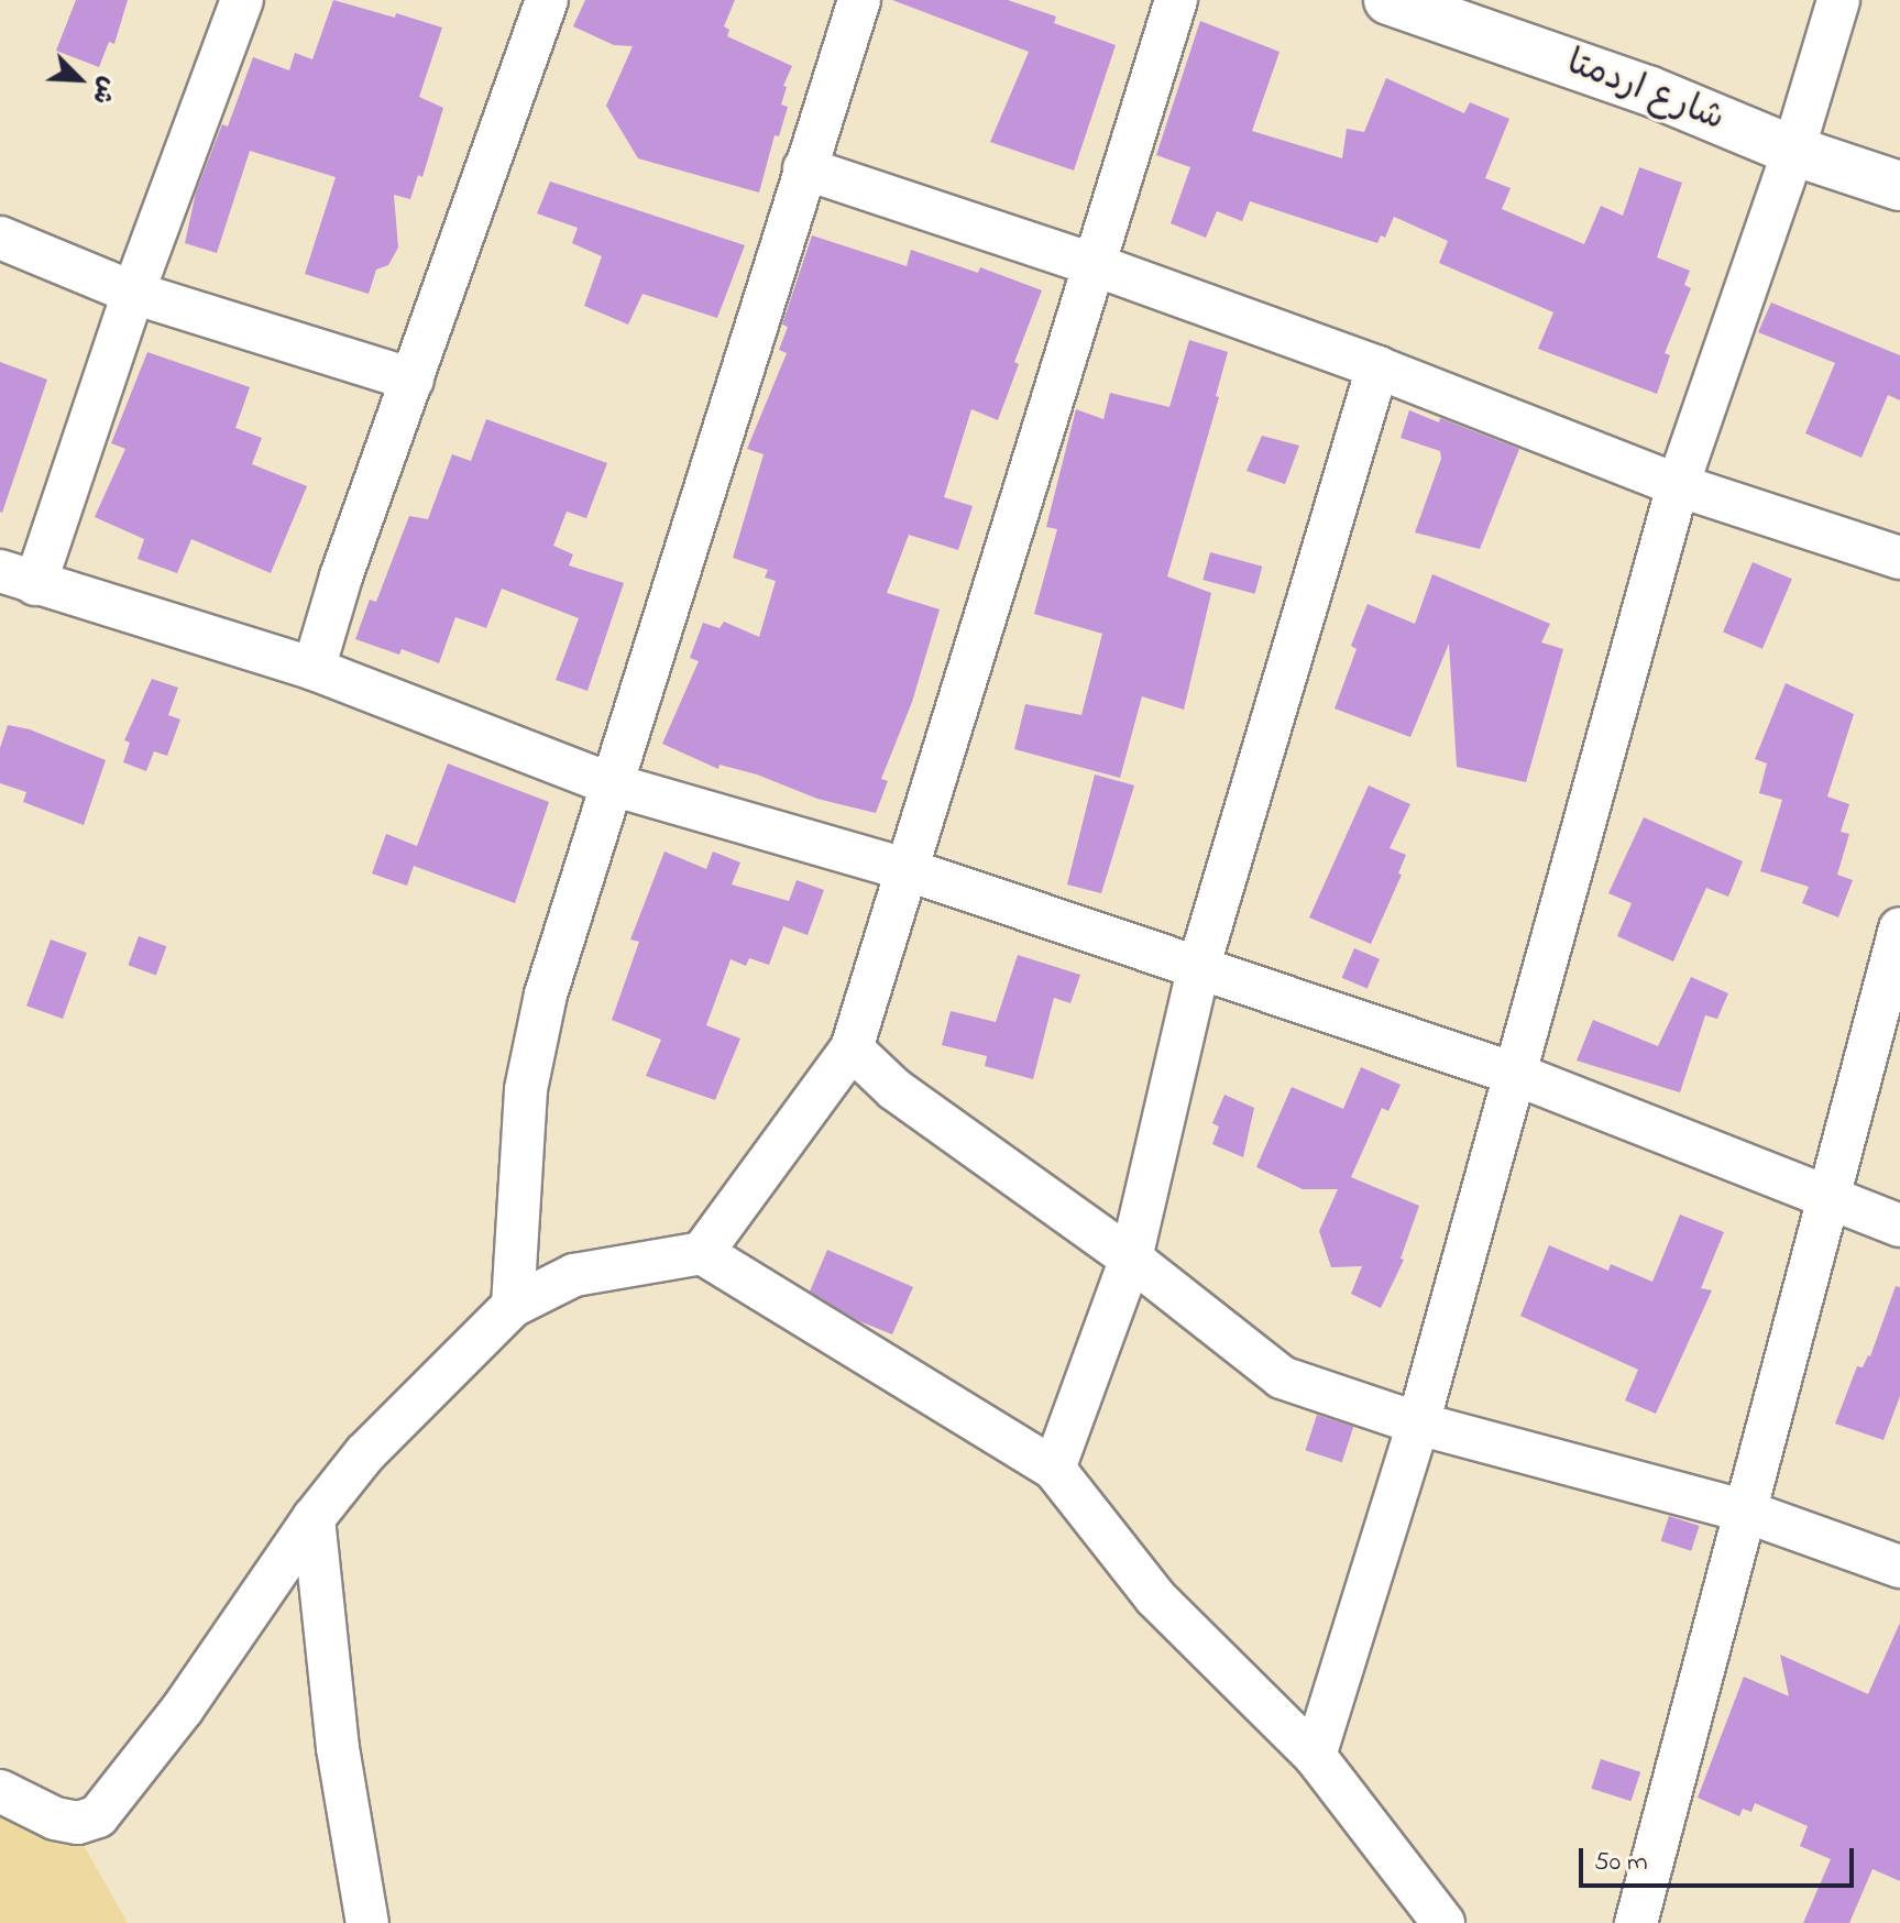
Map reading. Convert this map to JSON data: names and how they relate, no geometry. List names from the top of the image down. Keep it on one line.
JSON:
{"streets":{"main road":["شارع اردمتا"]},"scale_bar":"50 m","north":"bottom right"}
